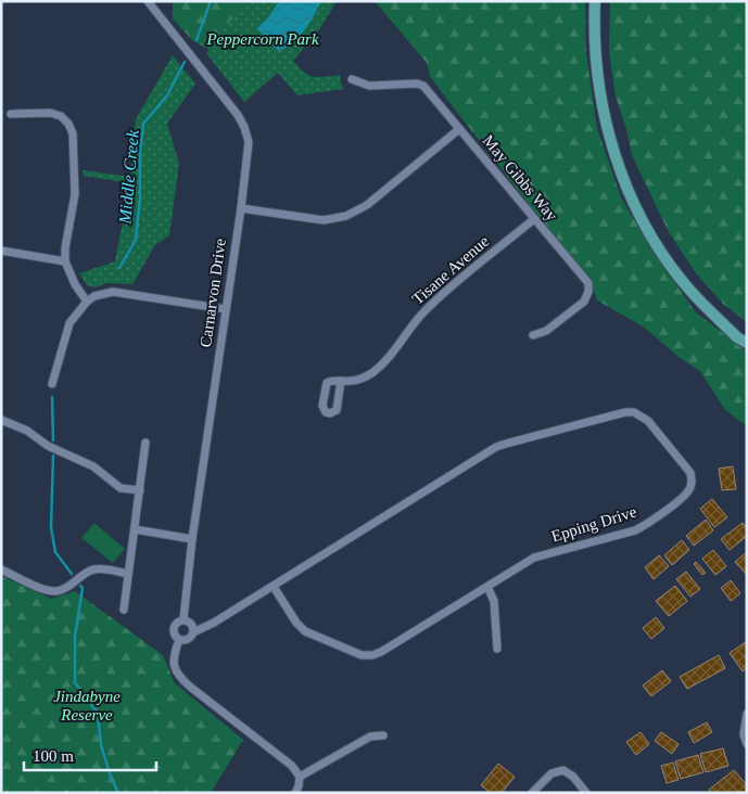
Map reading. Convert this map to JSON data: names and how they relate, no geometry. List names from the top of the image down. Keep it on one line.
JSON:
{"streets":{"street":["May Gibbs Way","Tisane Avenue","Carnarvon Drive","Epping Drive"]},"crossings":[["May Gibbs Way","Tisane Avenue"],["Carnarvon Drive","Epping Drive"]],"water":["Middle Creek"],"parks":["Peppercorn Park","Jindabyne Reserve"],"scale_bar":"100 m"}
